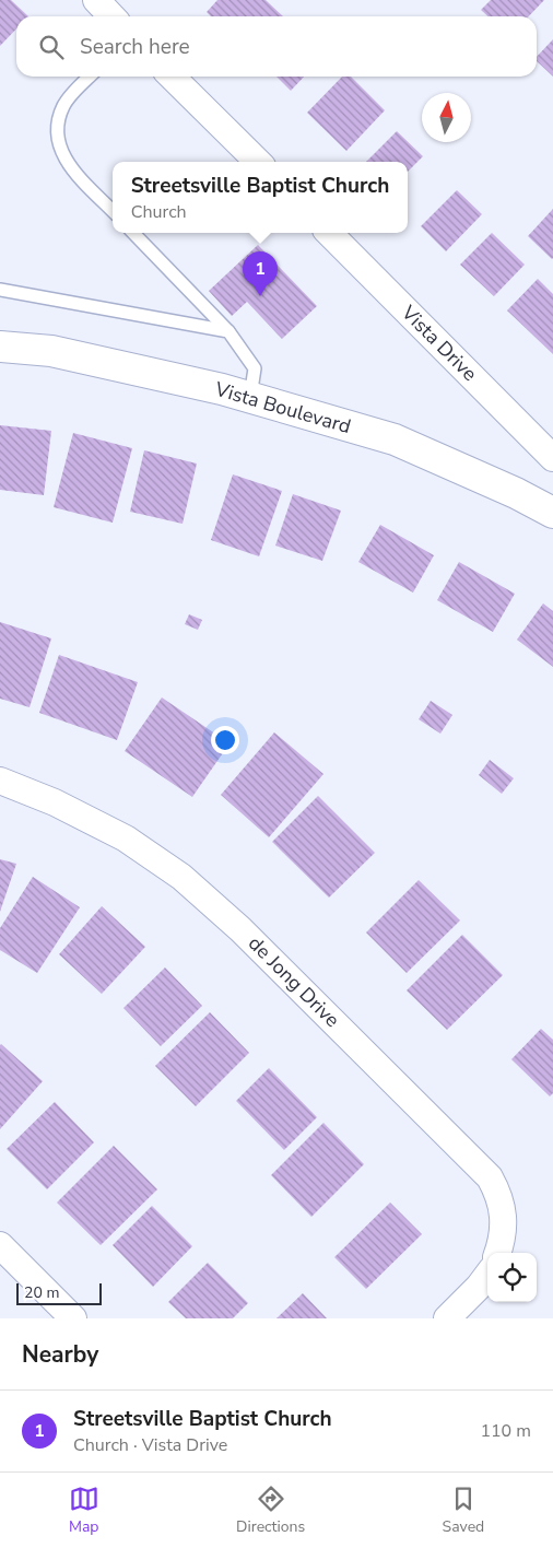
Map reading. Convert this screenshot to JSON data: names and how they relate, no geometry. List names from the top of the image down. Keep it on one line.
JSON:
{"streets":{"street":["Vista Drive","Vista Boulevard","de Jong Drive"]},"scale_bar":"20 m","north":"top","page":{"search":"Search here","popup":["Streetsville Baptist Church","Church"],"pins":"1","scale":"20 m","heading":"Nearby","list":[{"mark":"1","name":"Streetsville Baptist Church","note":"Church · Vista Drive","value":"110 m"}],"nav":["Map","Directions","Saved"]}}
